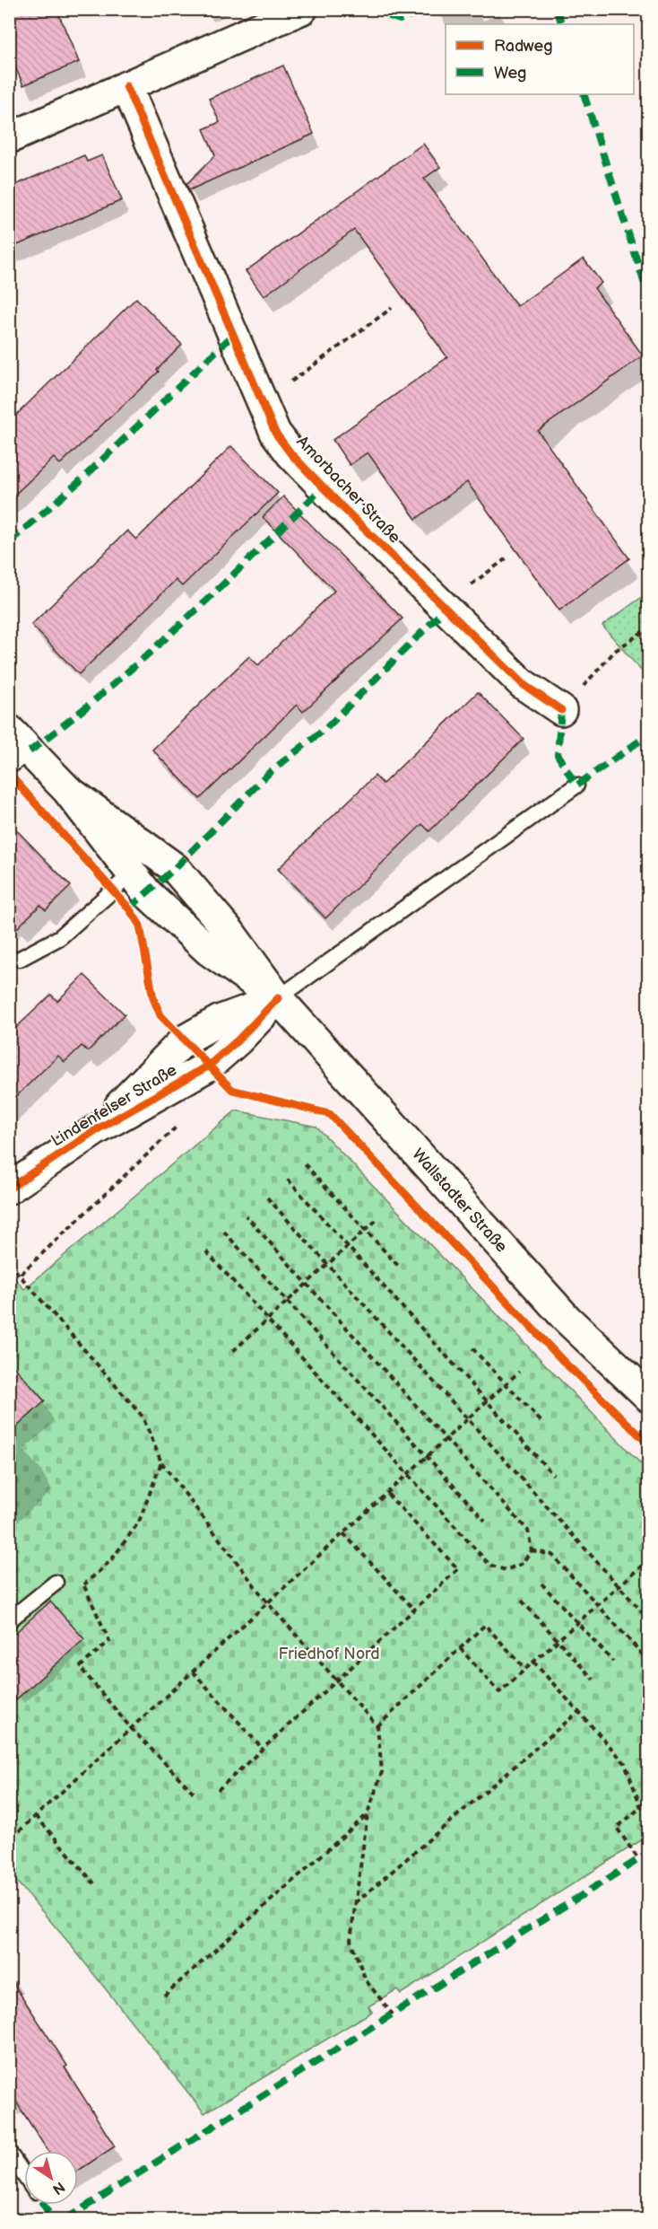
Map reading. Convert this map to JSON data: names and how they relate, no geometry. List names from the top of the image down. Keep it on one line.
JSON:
{"streets":{"street":["Amorbacher Straße","Lindenfelser Straße","Wallstadter Straße"]},"crossings":[["Lindenfelser Straße","Wallstadter Straße"]],"parks":["Friedhof Nord"],"legend":["Radweg","Weg"],"north":"bottom right"}
